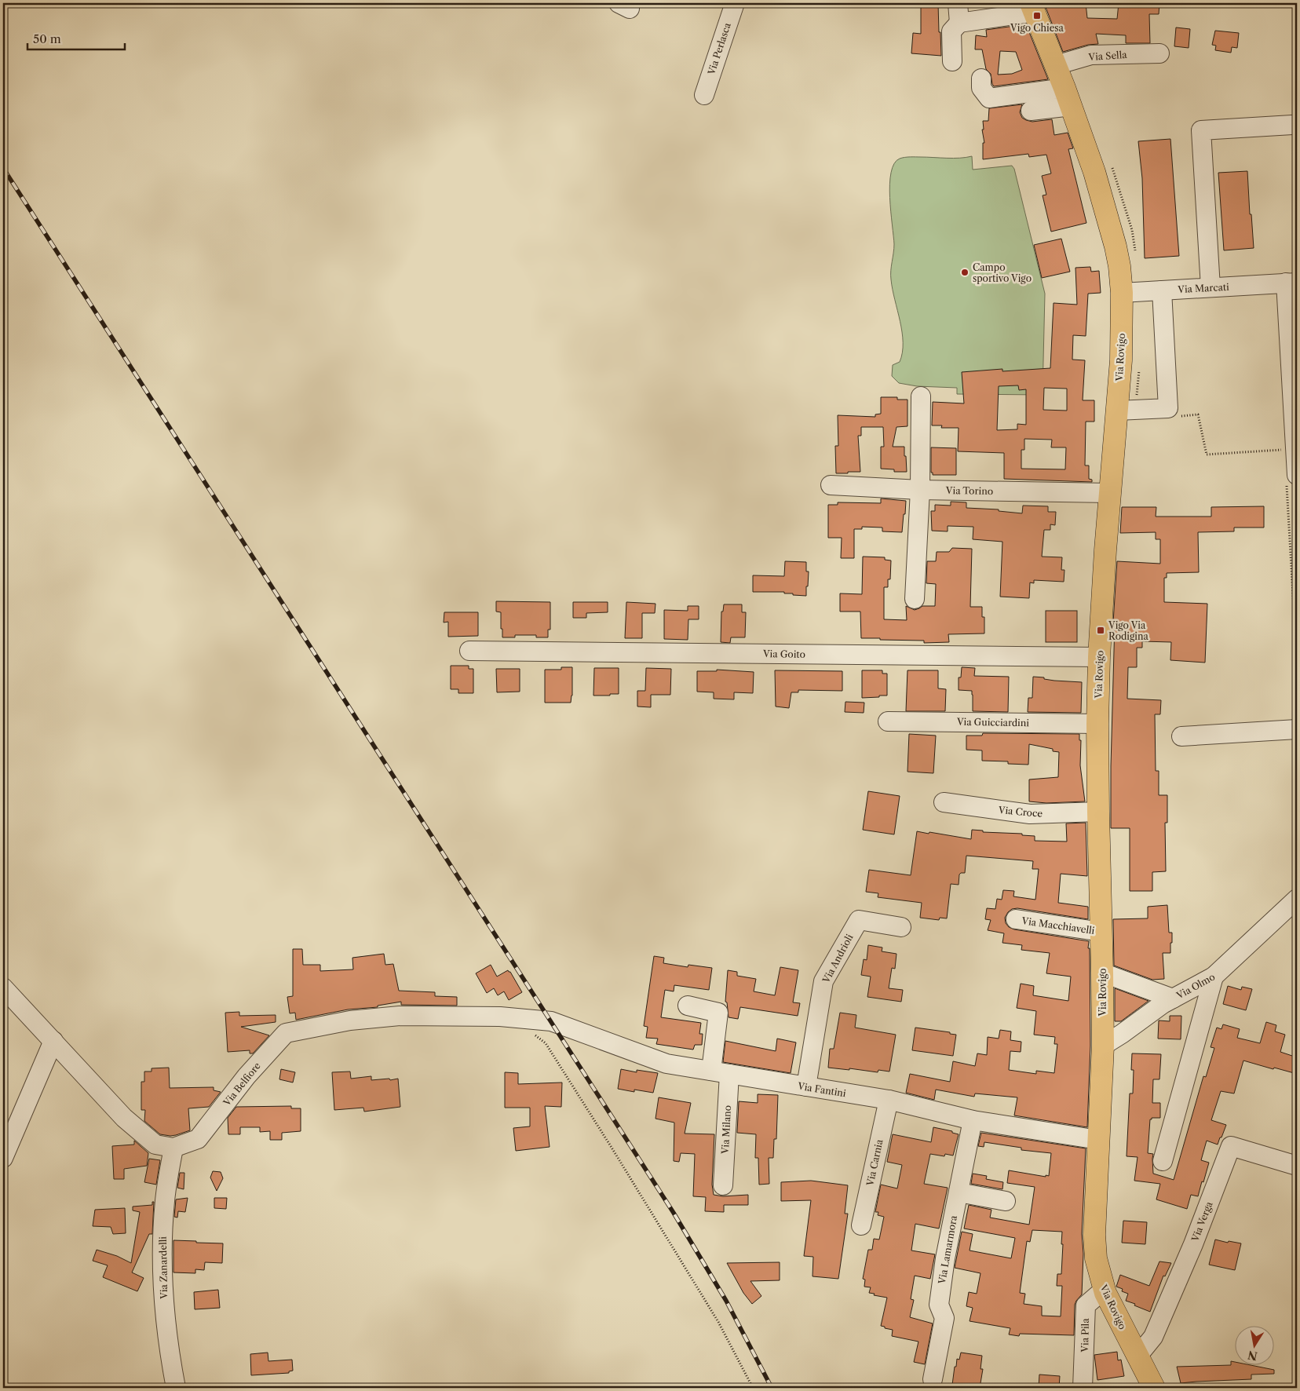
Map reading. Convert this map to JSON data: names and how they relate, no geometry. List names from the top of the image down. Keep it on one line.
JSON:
{"streets":{"main road":["Via Rovigo"],"street":["Via Perlasca","Via Sella","Via Marcati","Via Torino","Via Goito","Via Guicciardini","Via Croce","Via Macchiavelli","Via Andrioli","Via Olmo","Via Belfiore","Via Fantini","Via Milano","Via Carnia","Via Verga","Via Lamarmora","Via Zanardelli","Via Pila"]},"crossings":[["Via Sella","Via Rovigo"],["Via Marcati","Via Rovigo"],["Via Rovigo","Via Torino"],["Via Rovigo","Via Goito"],["Via Rovigo","Via Guicciardini"],["Via Rovigo","Via Croce"],["Via Rovigo","Via Macchiavelli"],["Via Rovigo","Via Olmo"],["Via Rovigo","Via Fantini"],["Via Rovigo","Via Verga"],["Via Rovigo","Via Pila"],["Via Andrioli","Via Fantini"],["Via Belfiore","Via Fantini"],["Via Belfiore","Via Zanardelli"],["Via Fantini","Via Milano"],["Via Fantini","Via Carnia"],["Via Fantini","Via Lamarmora"]],"places":{"transit":["Vigo Chiesa","Vigo Via Rodigina"],"other":["Campo sportivo Vigo"]},"scale_bar":"50 m","north":"bottom"}
